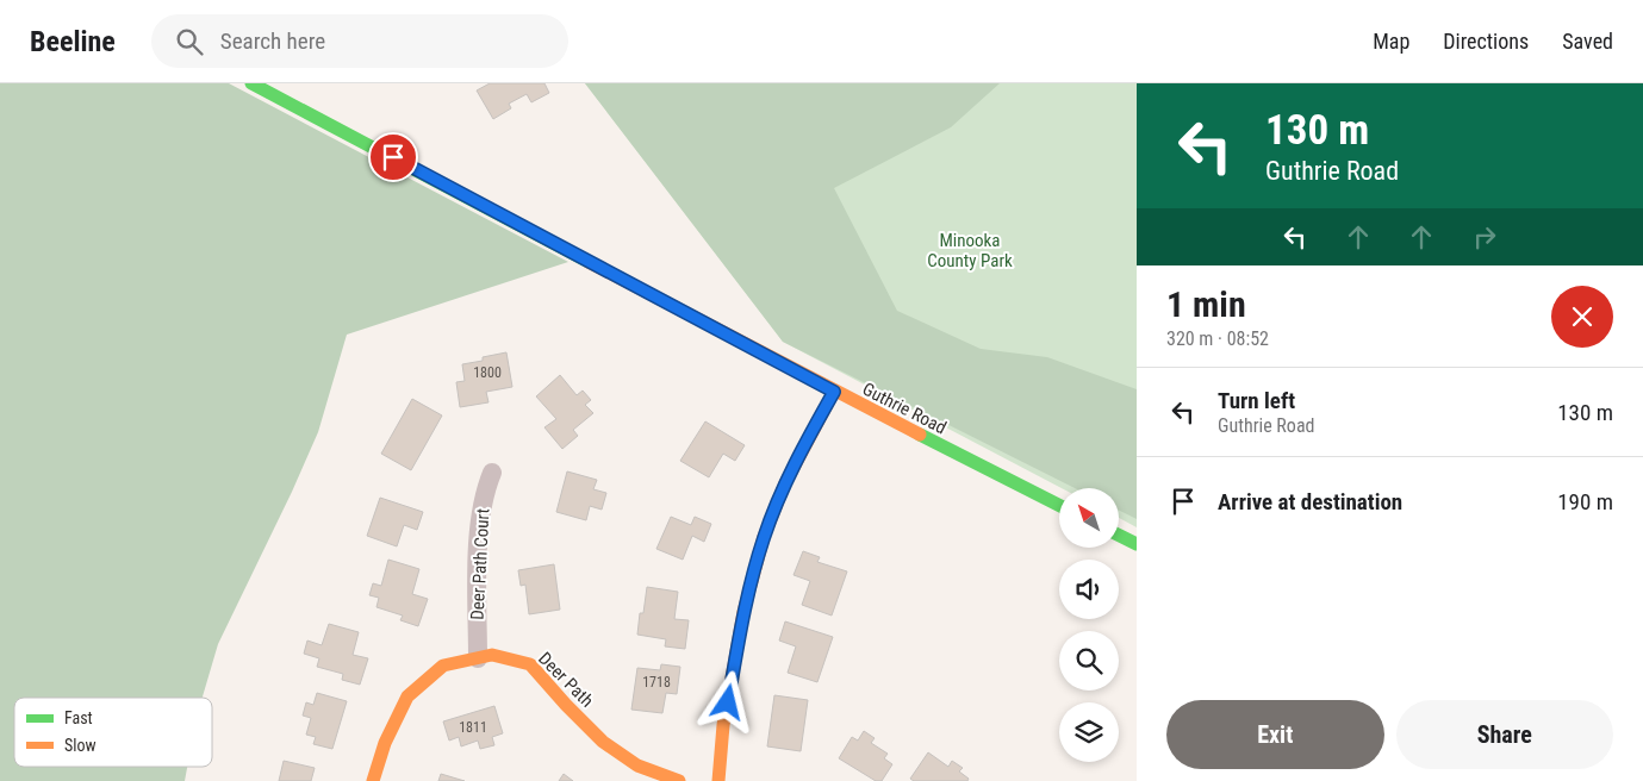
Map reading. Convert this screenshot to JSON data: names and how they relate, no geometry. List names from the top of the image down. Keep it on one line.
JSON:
{"streets":{"street":["Guthrie Road","Deer Path Court","Deer Path"]},"crossings":[["Deer Path Court","Deer Path"]],"parks":["Minooka County Park"],"house_numbers":["1800","1718","1811"],"legend":["Fast","Slow"],"north":"top left","page":{"header":"Beeline","search":"Search here","nav":["Map","Directions","Saved"],"turn":["130 m","Guthrie Road"],"heading":["1 min","320 m · 08:52"],"list":[{"name":"Turn left","note":"Guthrie Road","value":"130 m"},{"name":"Arrive at destination","value":"190 m"}],"buttons":["Exit","Share"]}}
